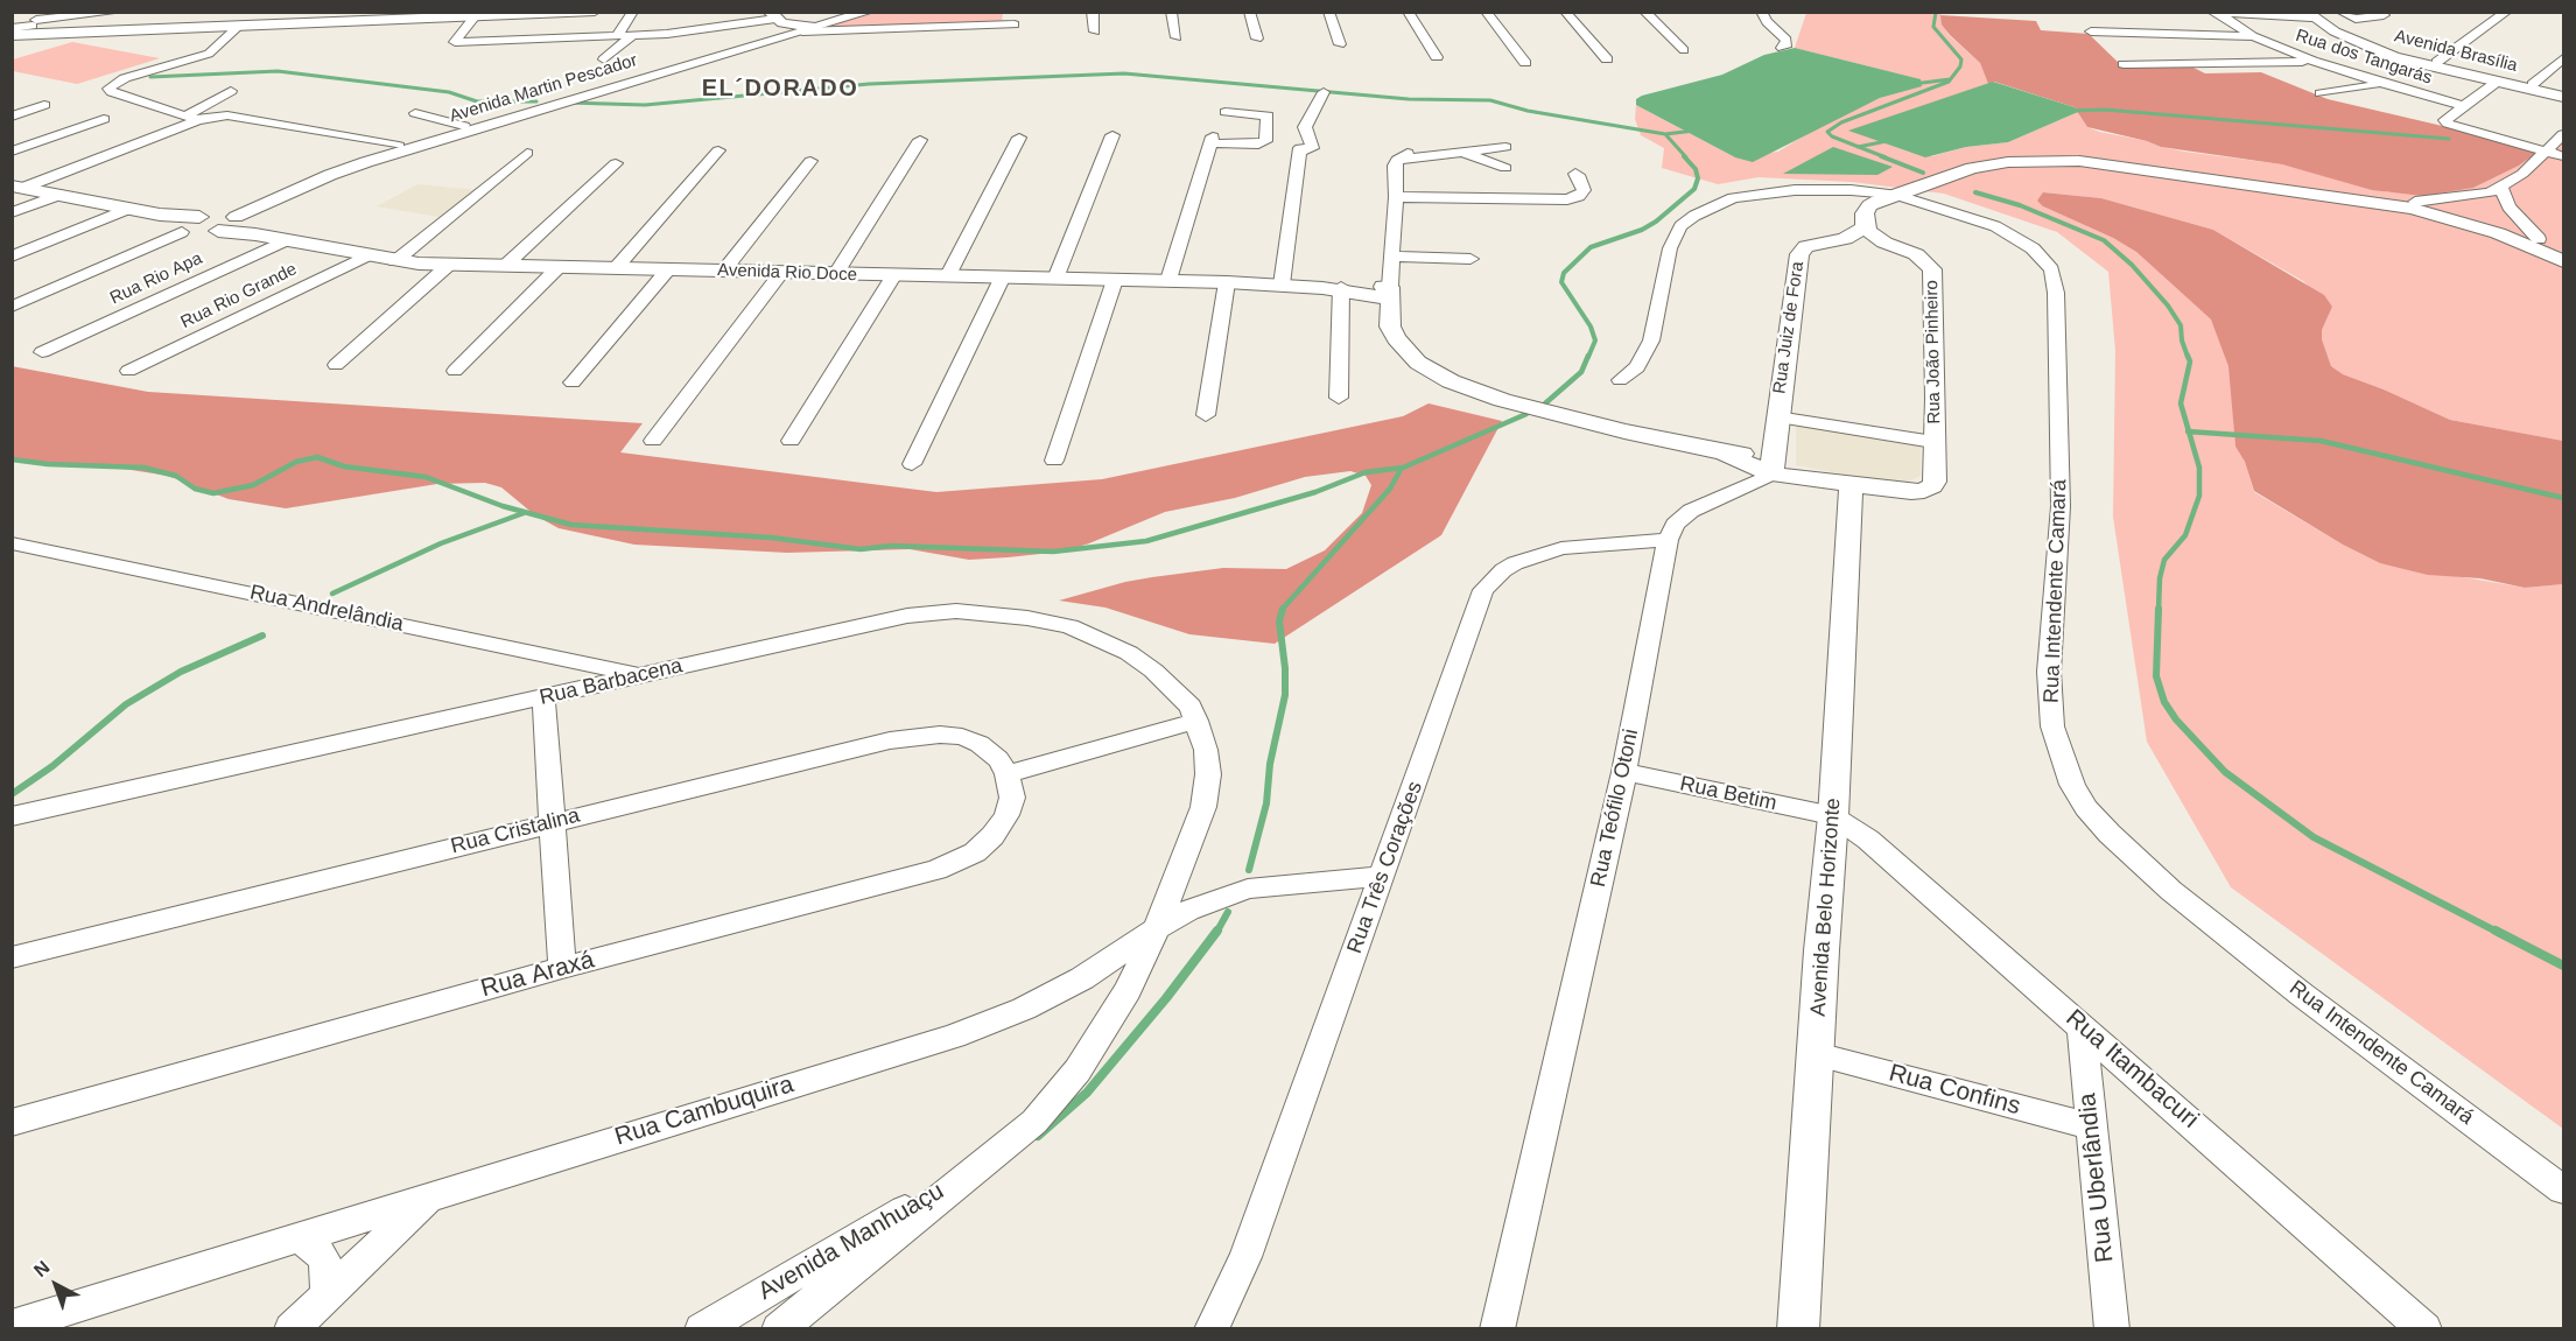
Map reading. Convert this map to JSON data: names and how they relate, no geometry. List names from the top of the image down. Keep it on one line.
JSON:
{"streets":{"street":["Avenida Brasília","Rua dos Tangarás","Avenida Martin Pescador","Avenida Rio Doce","Rua Rio Apa","Rua Rio Grande","Rua Juiz de Fora","Rua João Pinheiro","Rua Intendente Camará","Rua Andrelândia","Rua Barbacena","Rua Betim","Rua Teófilo Otoni","Rua Cristalina","Rua Três Corações","Avenida Belo Horizonte","Rua Araxá","Rua Itambacuri","Rua Confins","Rua Cambuquira","Rua Uberlândia","Avenida Manhuaçu"]},"crossings":[["Avenida Martin Pescador","Avenida Rio Doce"],["Avenida Rio Doce","Rua Rio Apa"],["Avenida Rio Doce","Rua Rio Grande"],["Rua Juiz de Fora","Rua João Pinheiro"],["Rua Juiz de Fora","Rua Teófilo Otoni"],["Rua João Pinheiro","Avenida Belo Horizonte"],["Rua Andrelândia","Rua Barbacena"],["Rua Betim","Rua Teófilo Otoni"],["Rua Betim","Avenida Belo Horizonte"],["Rua Betim","Rua Itambacuri"],["Rua Teófilo Otoni","Rua Três Corações"],["Rua Cristalina","Rua Araxá"],["Avenida Belo Horizonte","Rua Itambacuri"],["Avenida Belo Horizonte","Rua Confins"],["Rua Itambacuri","Rua Uberlândia"],["Rua Confins","Rua Uberlândia"],["Rua Cambuquira","Avenida Manhuaçu"]],"districts":["EL´DORADO"],"north":"top left"}
